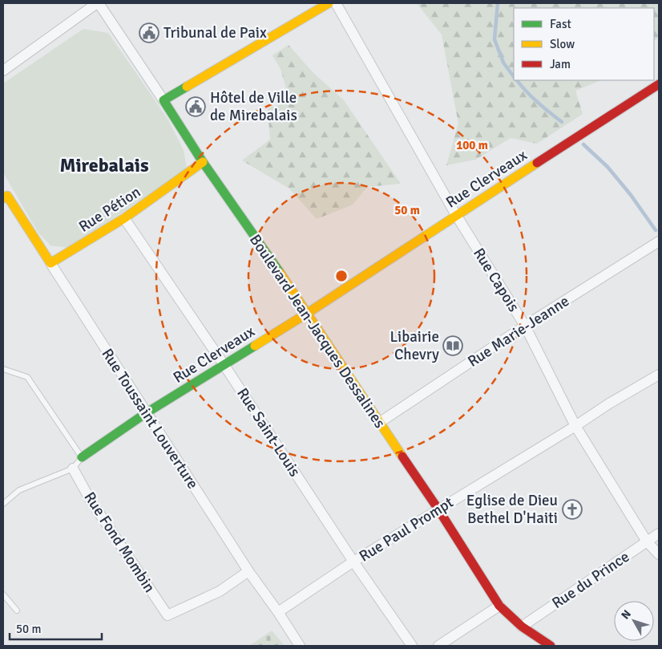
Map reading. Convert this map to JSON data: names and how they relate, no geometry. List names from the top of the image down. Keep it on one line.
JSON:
{"streets":{"main road":["Rue Clerveaux","Rue Pétion","Boulevard Jean-Jacques Dessalines","Rue Toussaint Louverture"],"street":["Rue Capois","Rue Marie-Jeanne","Rue Saint-Louis","Rue Paul Prompt","Rue Fond Mombin","Rue du Prince"]},"crossings":[["Rue Clerveaux","Rue Capois"],["Rue Clerveaux","Boulevard Jean-Jacques Dessalines"],["Rue Clerveaux","Rue Toussaint Louverture"],["Rue Clerveaux","Rue Saint-Louis"],["Rue Pétion","Boulevard Jean-Jacques Dessalines"],["Rue Pétion","Rue Toussaint Louverture"],["Rue Pétion","Rue Saint-Louis"],["Rue Capois","Rue Marie-Jeanne"],["Rue Capois","Rue Paul Prompt"],["Rue Capois","Rue du Prince"],["Boulevard Jean-Jacques Dessalines","Rue Marie-Jeanne"],["Boulevard Jean-Jacques Dessalines","Rue Paul Prompt"],["Boulevard Jean-Jacques Dessalines","Rue du Prince"],["Rue Toussaint Louverture","Rue Paul Prompt"],["Rue Toussaint Louverture","Rue Fond Mombin"],["Rue Saint-Louis","Rue Paul Prompt"]],"districts":["Mirebalais"],"places":{"public building":["Tribunal de Paix","Hôtel de Ville de Mirebalais"],"library":["Libairie Chevry"],"church":["Eglise de Dieu Bethel D'Haiti"]},"legend":["Fast","Slow","Jam"],"scale_bar":"50 m","north":"top left","rings":["100 m","50 m"]}
